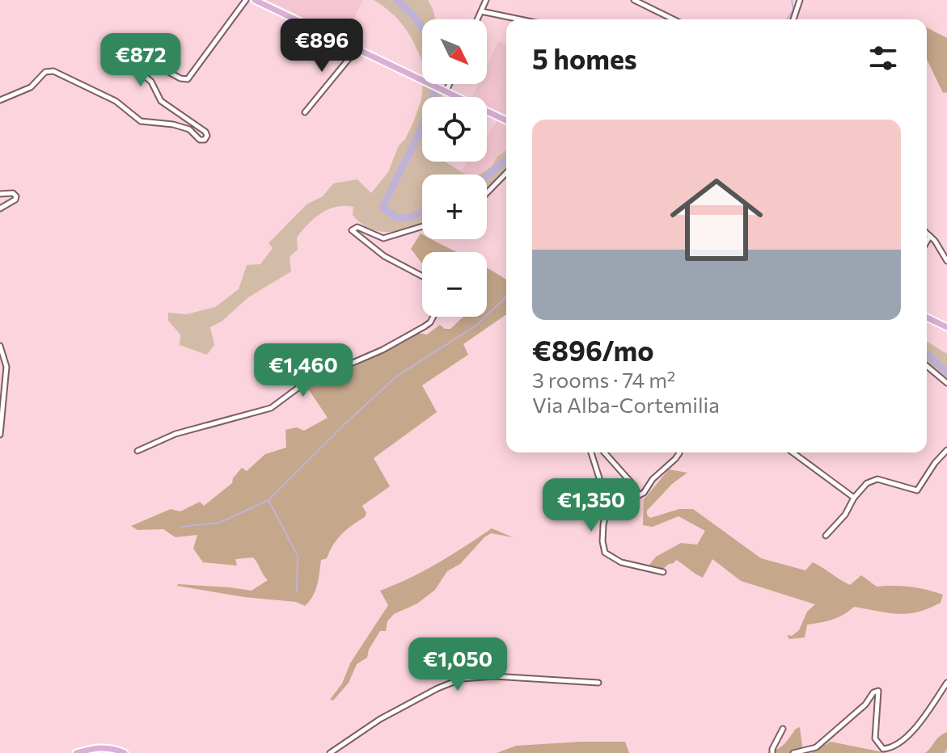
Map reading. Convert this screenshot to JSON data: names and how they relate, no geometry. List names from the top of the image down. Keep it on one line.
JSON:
{"north":"bottom right","page":{"price":["€896","€872","€1,460","€1,350","€1,050"],"map_buttons":["+","−"],"heading":"5 homes","list":[{"name":"€896/mo","note":"3 rooms · 74 m² · Via Alba-Cortemilia"}]}}
